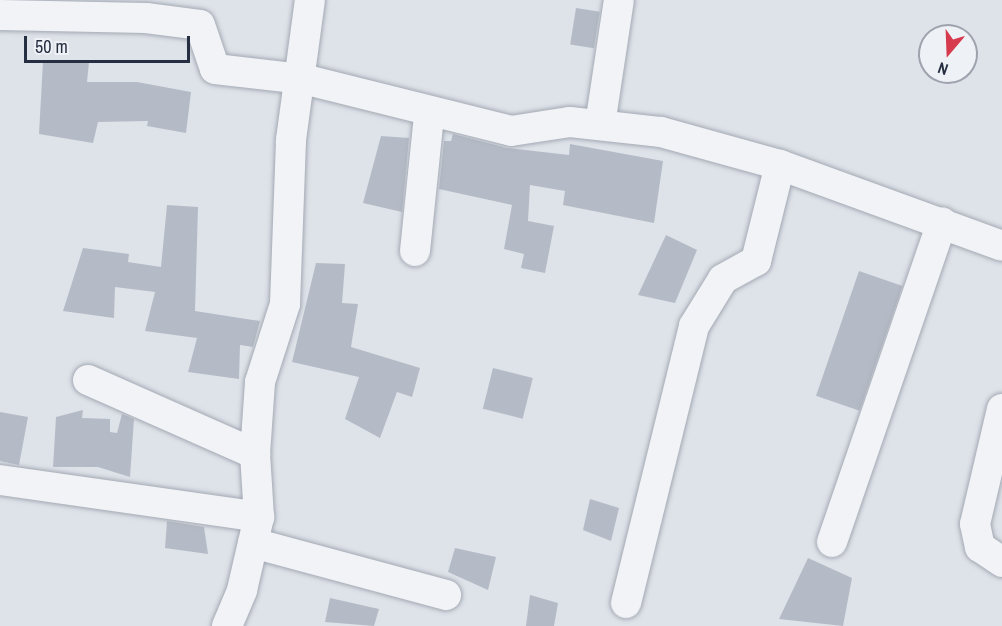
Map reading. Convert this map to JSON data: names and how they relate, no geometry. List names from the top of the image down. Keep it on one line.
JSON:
{"scale_bar":"50 m","north":"bottom"}
